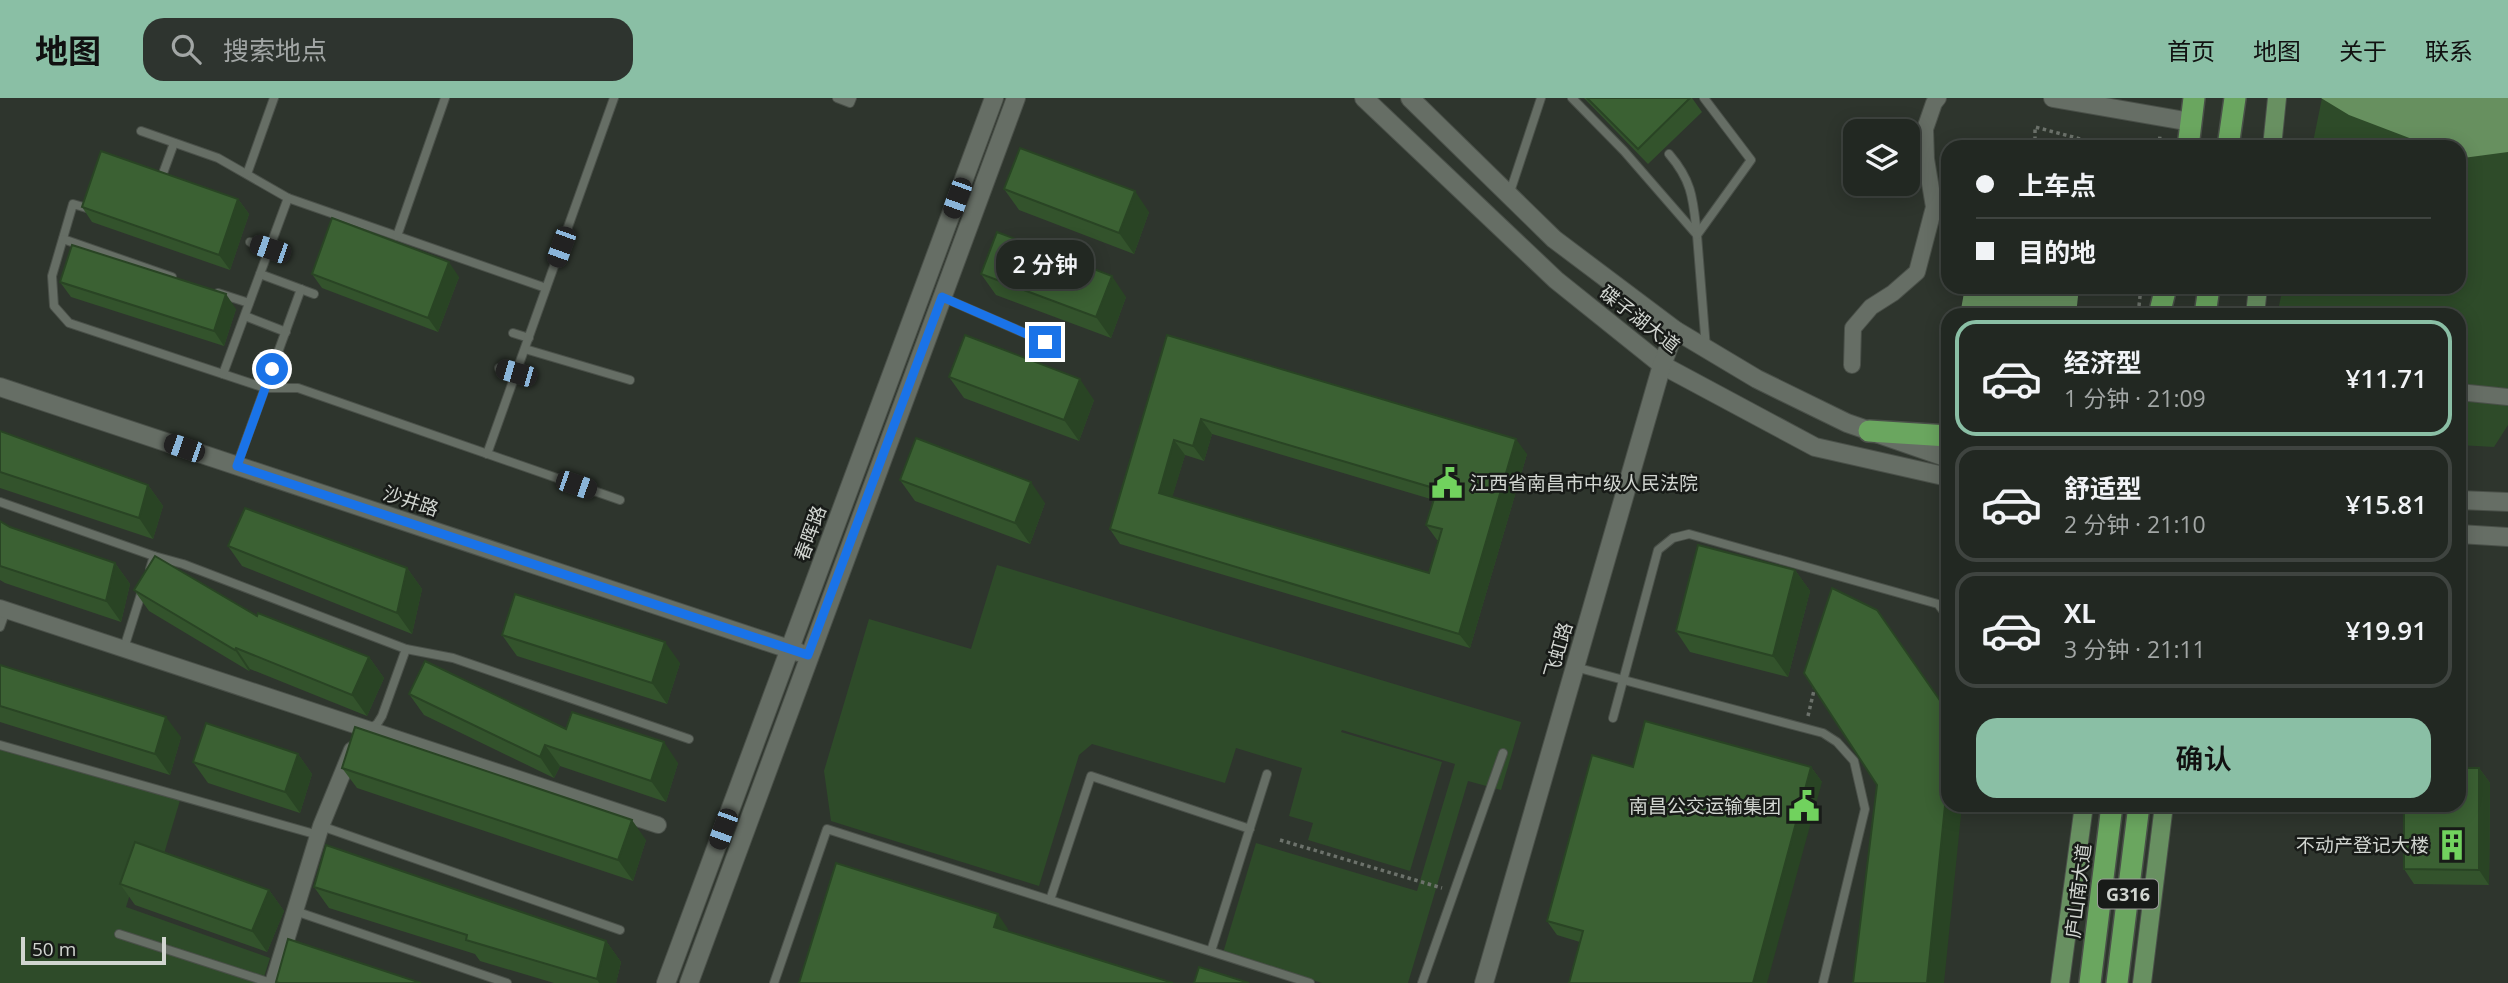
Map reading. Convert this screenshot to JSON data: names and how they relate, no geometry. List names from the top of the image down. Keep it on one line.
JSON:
{"streets":{"highway":["庐山南大道","G316"],"street":["碟子湖大道","沙井路","春晖路","飞虹路"]},"crossings":[["碟子湖大道","飞虹路"],["沙井路","春晖路"]],"places":{"public building":["江西省南昌市中级人民法院","南昌公交运输集团"],"building":["不动产登记大楼"]},"scale_bar":"50 m","page":{"header":"地图","search":"搜索地点","nav":["首页","地图","关于","联系"],"banner":["上车点","目的地"],"bubble":"2 分钟","list":[{"name":"经济型","note":"1 分钟 · 21:09","value":"¥11.71"},{"name":"舒适型","note":"2 分钟 · 21:10","value":"¥15.81"},{"name":"XL","note":"3 分钟 · 21:11","value":"¥19.91"}],"buttons":"确认","scale":"50 m"}}
